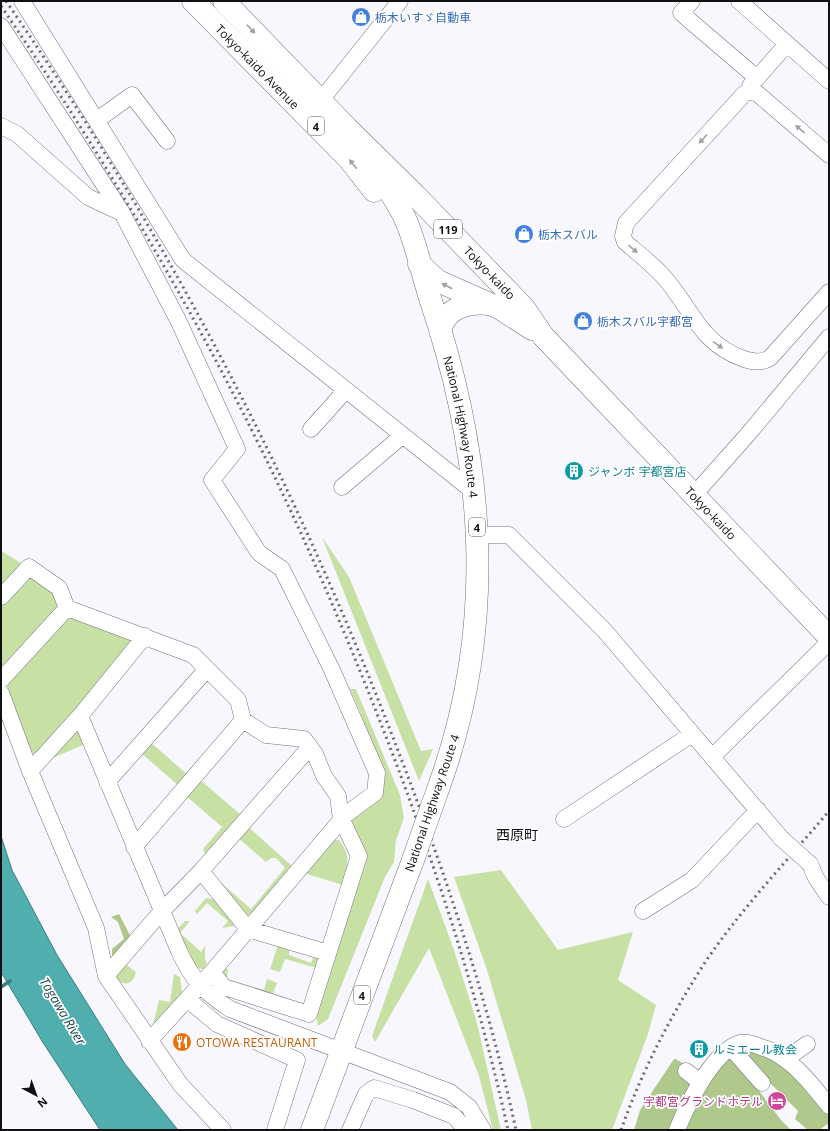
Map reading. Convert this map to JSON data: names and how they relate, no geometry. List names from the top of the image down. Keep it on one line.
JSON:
{"streets":{"highway":["Tokyo-kaido Avenue","4","119","Tokyo-kaido","National Highway Route 4"]},"crossings":[["Tokyo-kaido Avenue","Tokyo-kaido"],["Tokyo-kaido Avenue","National Highway Route 4"],["Tokyo-kaido","National Highway Route 4"]],"districts":["西原町"],"water":["Tagawa River"],"places":{"shop":["栃木いすゞ自動車","栃木スバル","栃木スバル宇都宮"],"building":["ジャンボ 宇都宮店","ルミエール教会"],"restaurant":["OTOWA RESTAURANT"],"hotel":["宇都宮グランドホテル"]},"north":"bottom right"}
